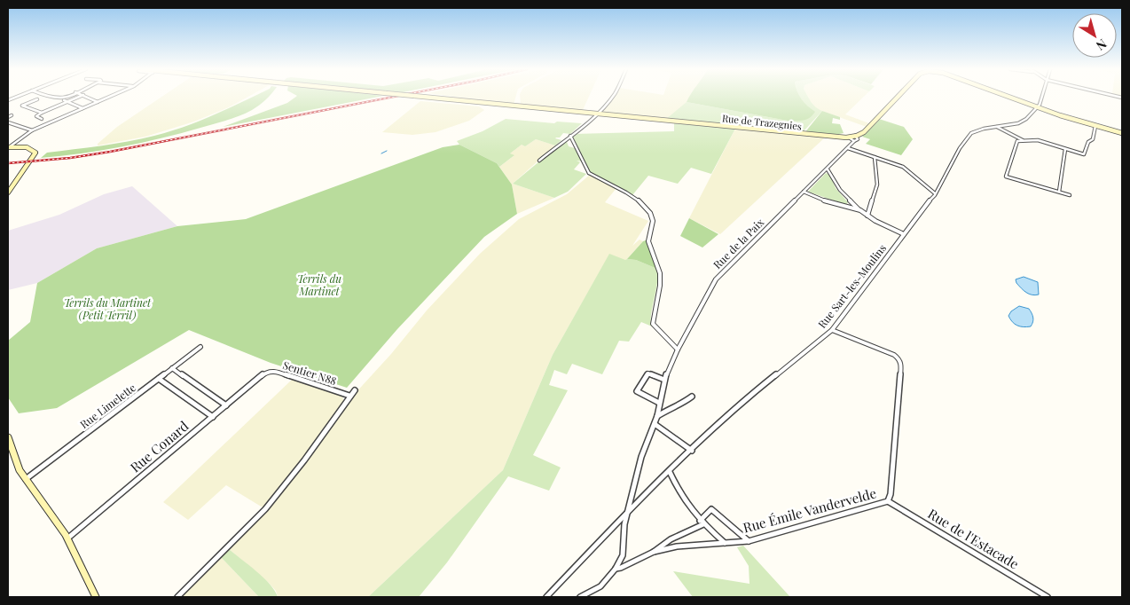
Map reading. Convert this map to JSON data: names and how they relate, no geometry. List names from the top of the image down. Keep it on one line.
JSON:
{"streets":{"main road":["Rue de Trazegnies"],"street":["Rue de la Paix","Rue Sart-les-Moulins","Sentier N88","Rue Limelette","Rue Conard","Rue Émile Vandervelde","Rue de l'Estacade"]},"crossings":[["Rue de Trazegnies","Rue Sart-les-Moulins"],["Rue de la Paix","Rue Sart-les-Moulins"],["Rue Sart-les-Moulins","Rue Émile Vandervelde"],["Sentier N88","Rue Conard"],["Rue Émile Vandervelde","Rue de l'Estacade"]],"parks":["Terrils du Martinet","Terrils du Martinet (Petit Terril)"],"north":"bottom right"}
